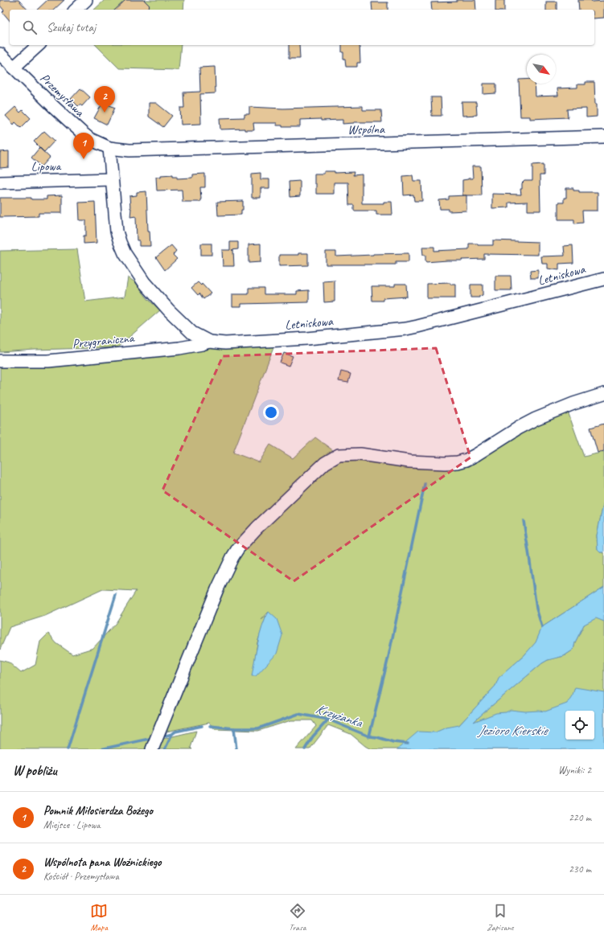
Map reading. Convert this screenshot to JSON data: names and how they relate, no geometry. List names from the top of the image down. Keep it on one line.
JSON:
{"streets":{"street":["Przemysława","Wspólna","Lipowa","Letniskowa","Przygraniczna"]},"crossings":[["Przemysława","Wspólna"],["Przemysława","Letniskowa"],["Lipowa","Letniskowa"],["Letniskowa","Przygraniczna"]],"water":["Krzyżanka","Jezioro Kierskie"],"north":"bottom right","page":{"search":"Szukaj tutaj","pins":["2","1"],"heading":["W pobliżu","Wyniki: 2"],"list":[{"mark":"1","name":"Pomnik Miłosierdza Bożego","note":"Miejsce · Lipowa","value":"220 m"},{"mark":"2","name":"Wspólnota pana Woźnickiego","note":"Kościół · Przemysława","value":"230 m"}],"nav":["Mapa","Trasa","Zapisane"]}}
